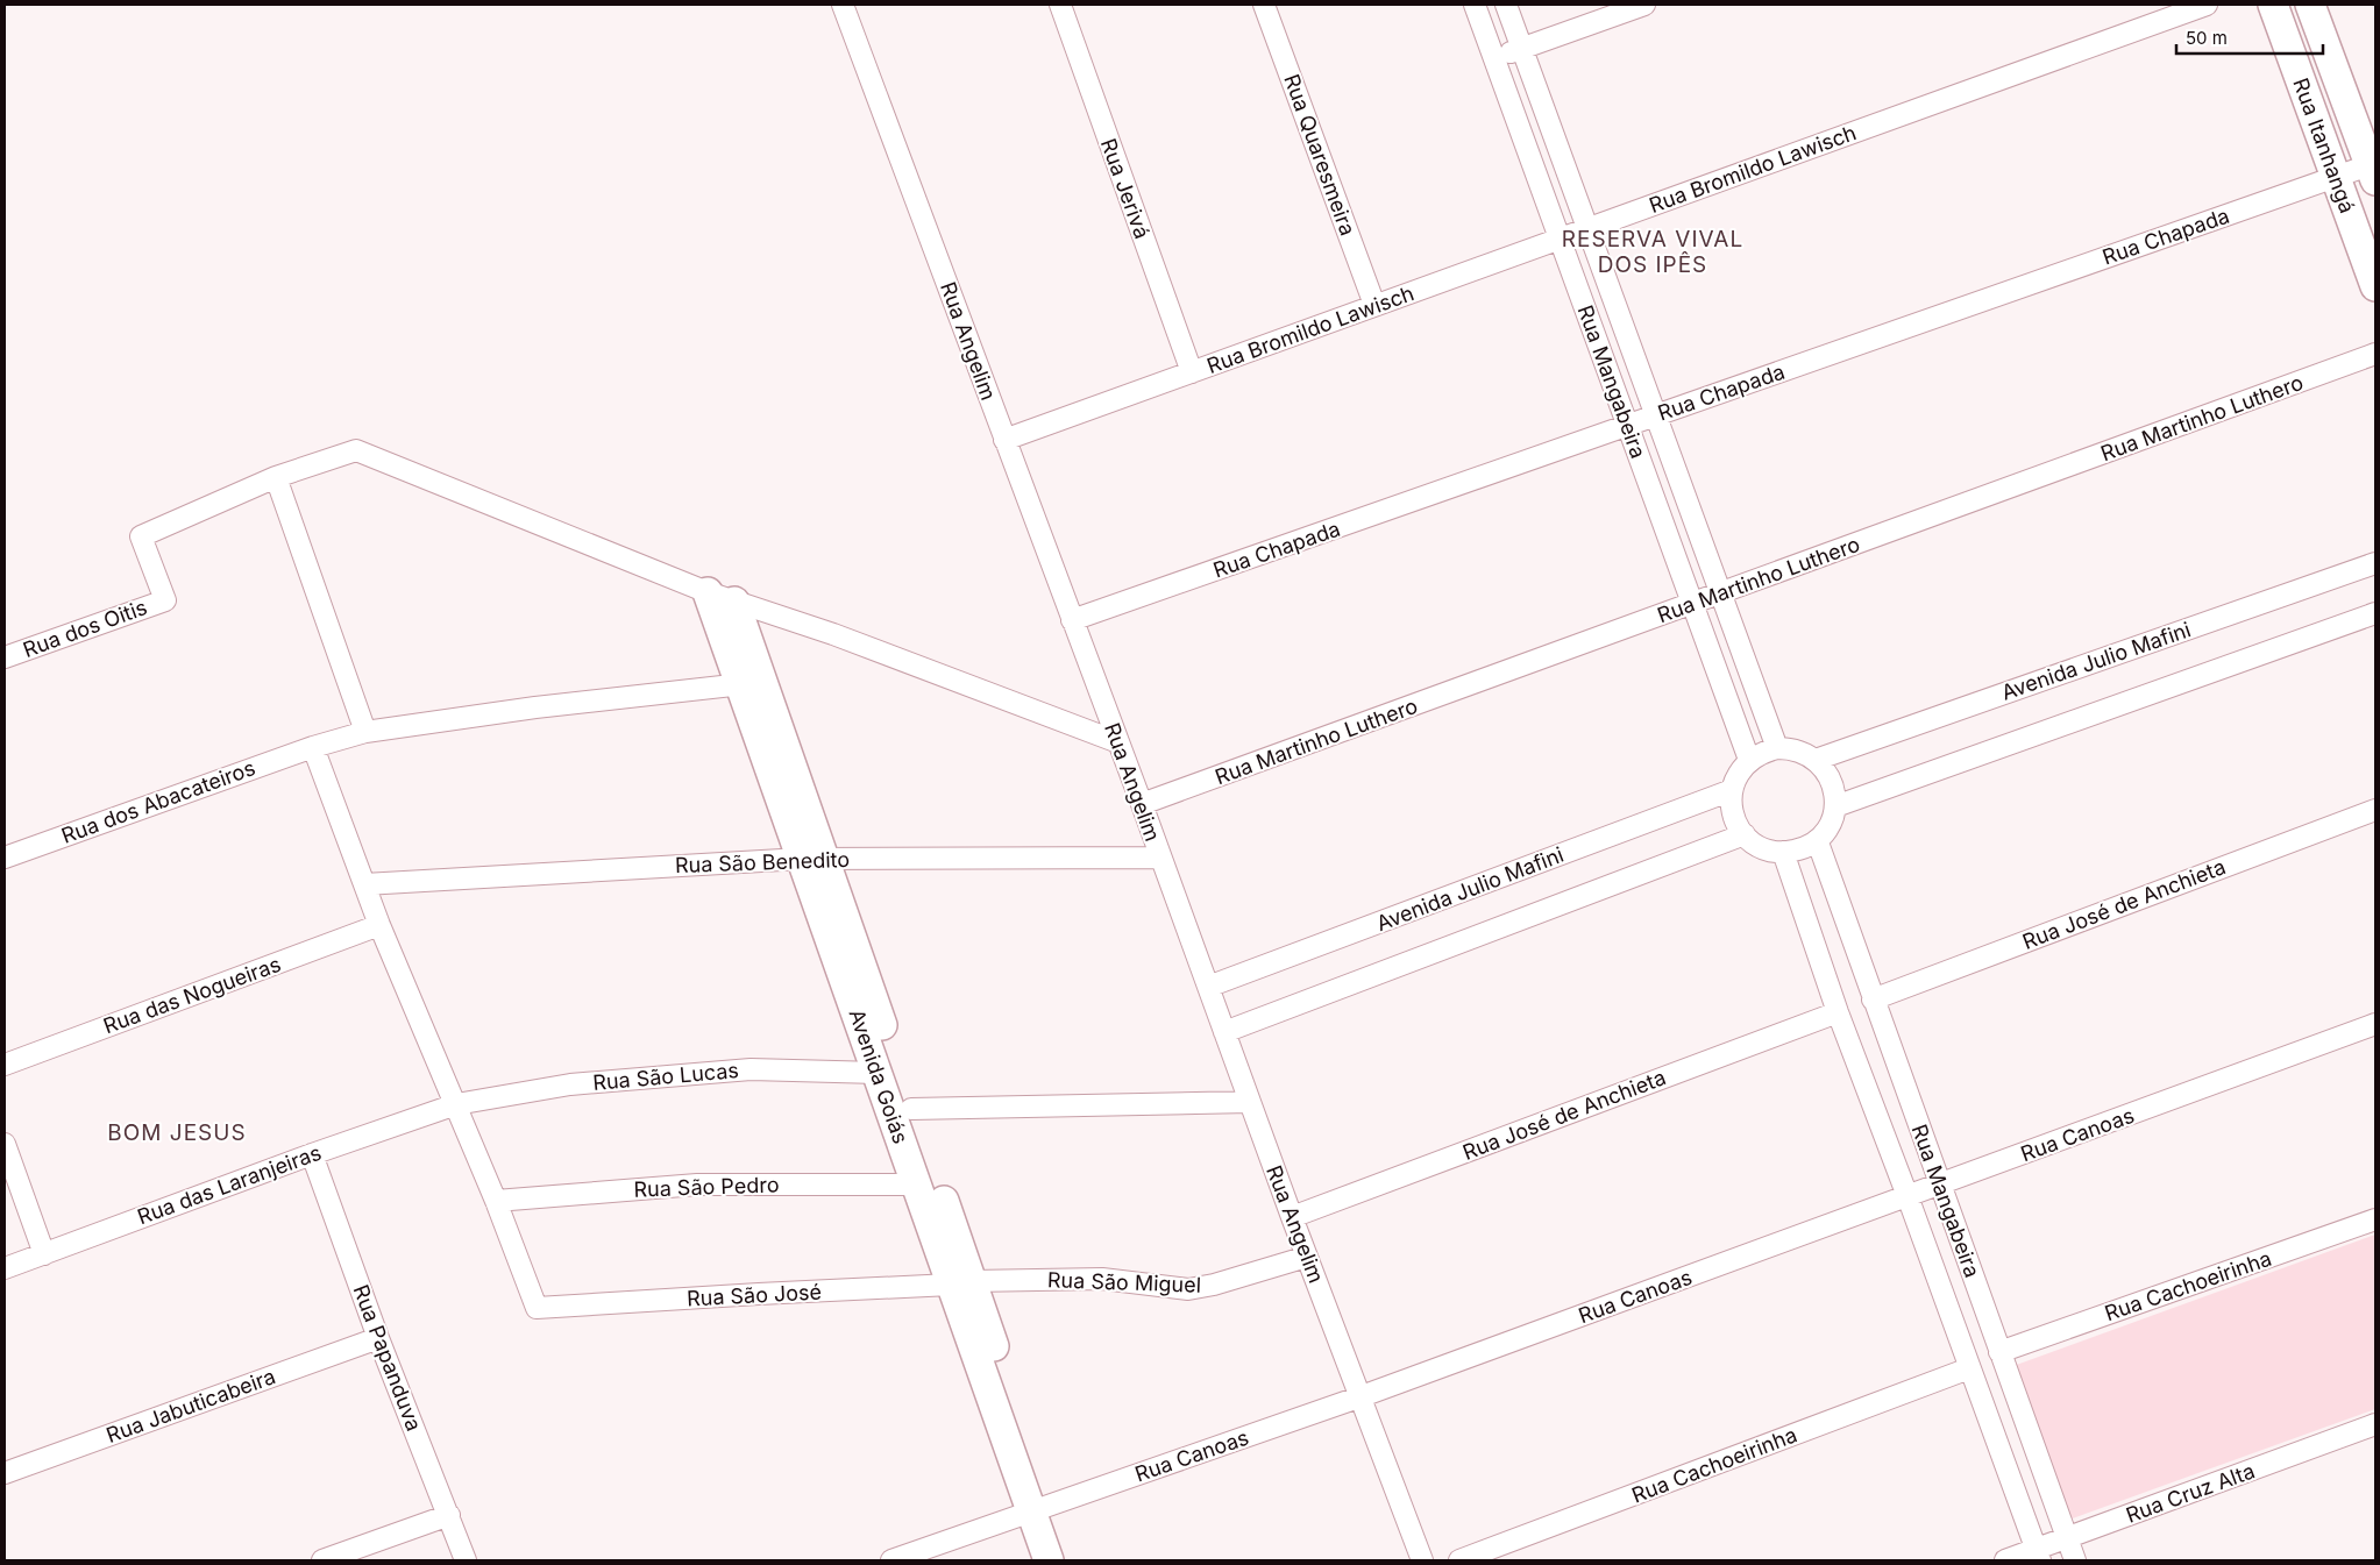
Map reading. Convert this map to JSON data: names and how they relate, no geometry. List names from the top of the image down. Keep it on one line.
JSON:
{"streets":{"street":["Rua Itanhangá","Rua Quaresmeira","Rua Bromildo Lawisch","Rua Jerivá","Rua Chapada","Rua Angelim","Rua Mangabeira","Rua Martinho Luthero","Rua dos Oitis","Avenida Julio Mafini","Rua dos Abacateiros","Rua São Benedito","Rua José de Anchieta","Rua das Nogueiras","Rua São Lucas","Avenida Goiás","Rua Canoas","Rua das Laranjeiras","Rua São Pedro","Rua São Miguel","Rua Cachoeirinha","Rua São José","Rua Papanduva","Rua Jabuticabeira","Rua Cruz Alta"]},"crossings":[["Rua Itanhangá","Rua Chapada"],["Rua Quaresmeira","Rua Bromildo Lawisch"],["Rua Bromildo Lawisch","Rua Jerivá"],["Rua Bromildo Lawisch","Rua Angelim"],["Rua Bromildo Lawisch","Rua Mangabeira"],["Rua Chapada","Rua Angelim"],["Rua Chapada","Rua Mangabeira"],["Rua Angelim","Rua Martinho Luthero"],["Rua Angelim","Avenida Julio Mafini"],["Rua Angelim","Rua São Benedito"],["Rua Angelim","Rua José de Anchieta"],["Rua Angelim","Rua Canoas"],["Rua Angelim","Rua São Miguel"],["Rua Mangabeira","Rua Martinho Luthero"],["Rua Mangabeira","Avenida Julio Mafini"],["Rua Mangabeira","Rua José de Anchieta"],["Rua Mangabeira","Rua Canoas"],["Rua Mangabeira","Rua Cachoeirinha"],["Rua Mangabeira","Rua Cruz Alta"],["Rua dos Abacateiros","Avenida Goiás"],["Rua São Benedito","Avenida Goiás"],["Rua São Lucas","Avenida Goiás"],["Rua São Lucas","Rua das Laranjeiras"],["Avenida Goiás","Rua Canoas"],["Avenida Goiás","Rua São Pedro"],["Avenida Goiás","Rua São Miguel"],["Avenida Goiás","Rua São José"],["Rua das Laranjeiras","Rua Papanduva"],["Rua São Pedro","Rua São José"],["Rua São Miguel","Rua São José"],["Rua Papanduva","Rua Jabuticabeira"]],"districts":["RESERVA VIVAL DOS IPÊS","BOM JESUS"],"scale_bar":"50 m"}
